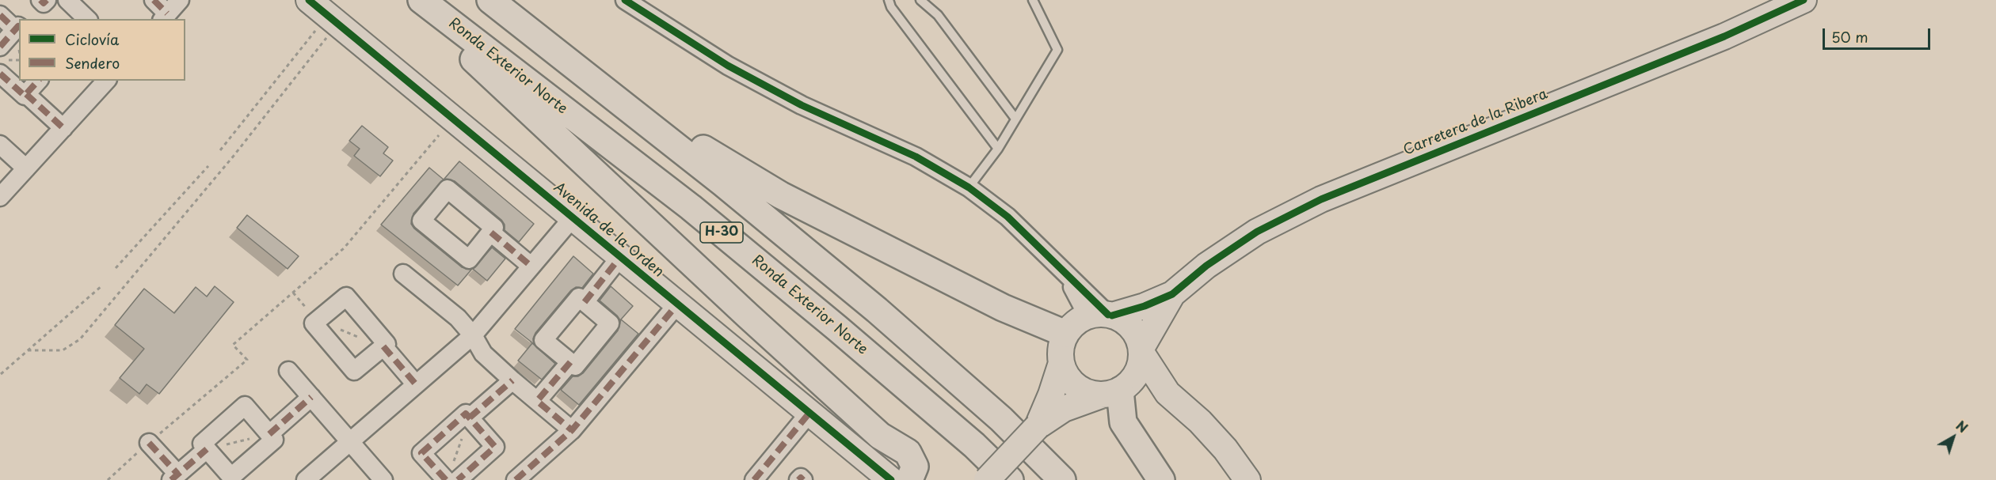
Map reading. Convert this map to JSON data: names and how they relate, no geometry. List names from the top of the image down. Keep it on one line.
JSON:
{"streets":{"highway":["Ronda Exterior Norte","H-30"],"street":["Carretera de la Ribera","Avenida de la Orden"]},"legend":["Ciclovía","Sendero"],"scale_bar":"50 m","north":"top right"}
